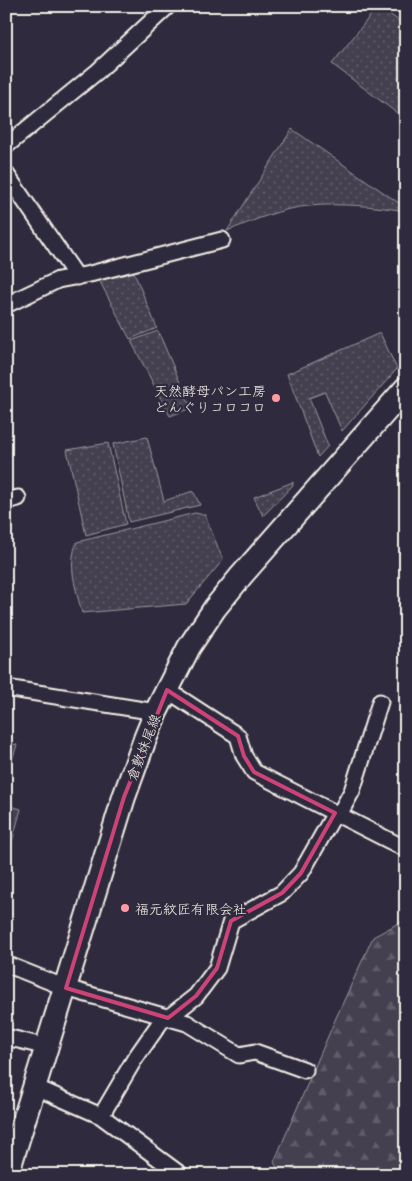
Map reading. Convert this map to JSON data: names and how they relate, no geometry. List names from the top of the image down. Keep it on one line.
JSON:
{"streets":{"main road":["倉敷妹尾線"]},"places":["天然酵母パン工房 どんぐりコロコロ","福元紋匠有限会社"]}
